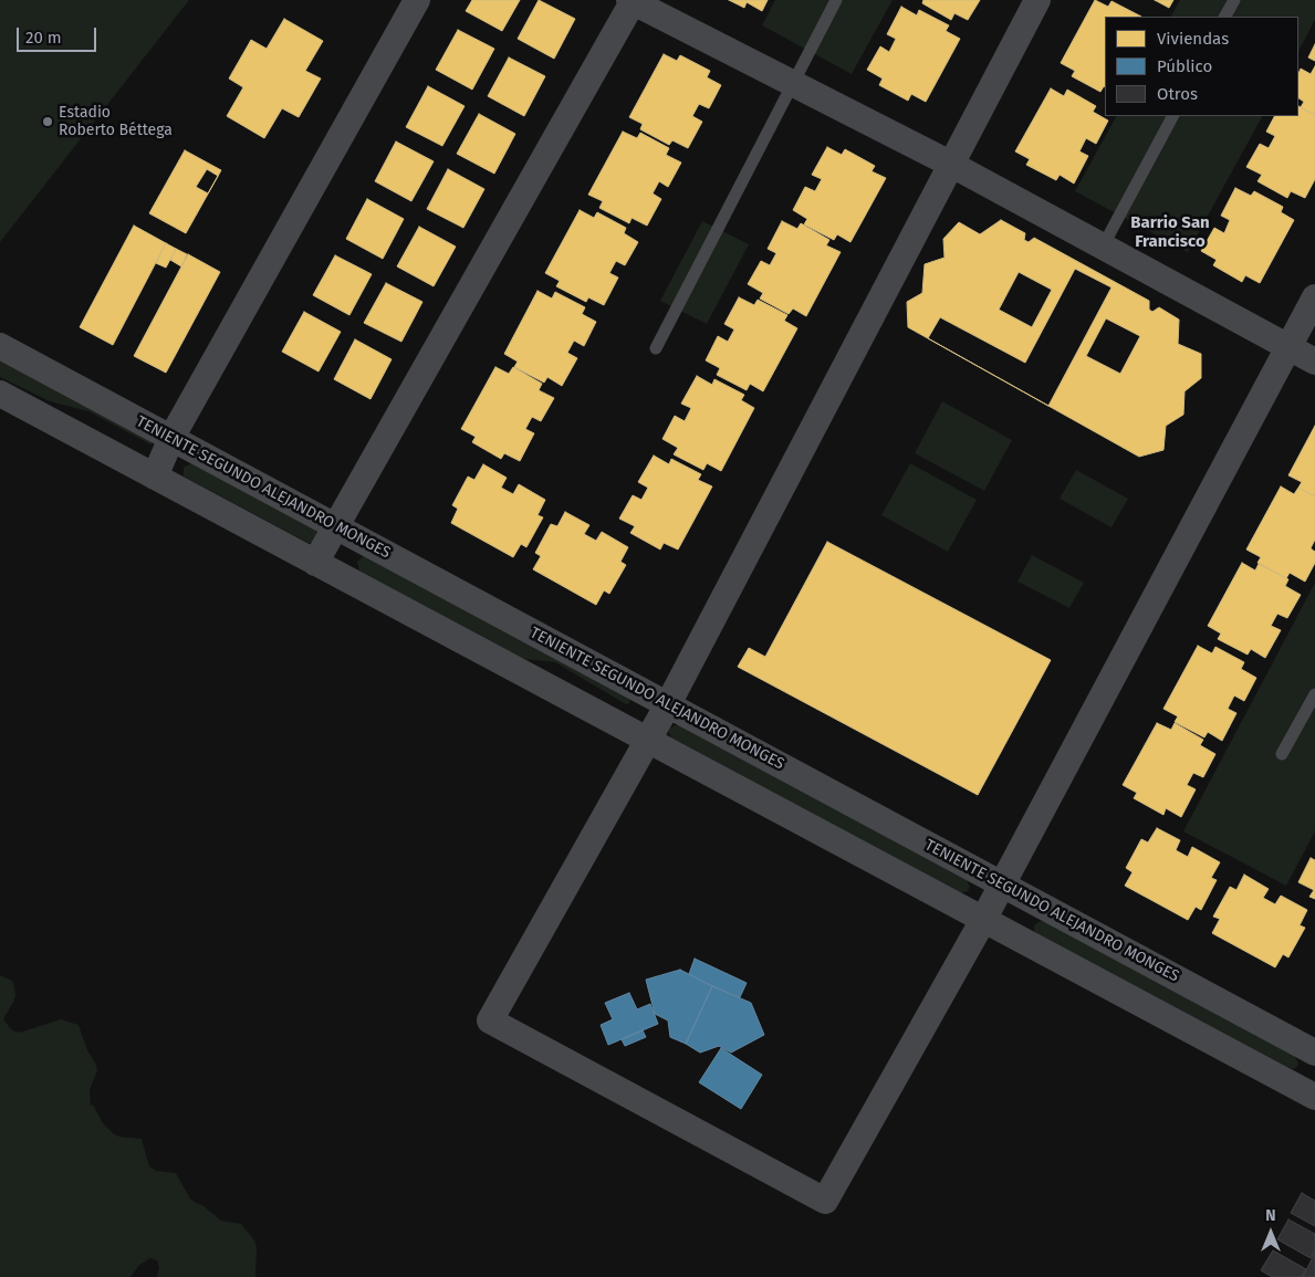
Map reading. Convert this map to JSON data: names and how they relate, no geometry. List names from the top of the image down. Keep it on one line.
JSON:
{"streets":{"street":["TENIENTE SEGUNDO ALEJANDRO MONGES"]},"districts":["Barrio San Francisco"],"places":["Estadio Roberto Béttega"],"legend":["Viviendas","Público","Otros"],"scale_bar":"20 m","north":"top"}
